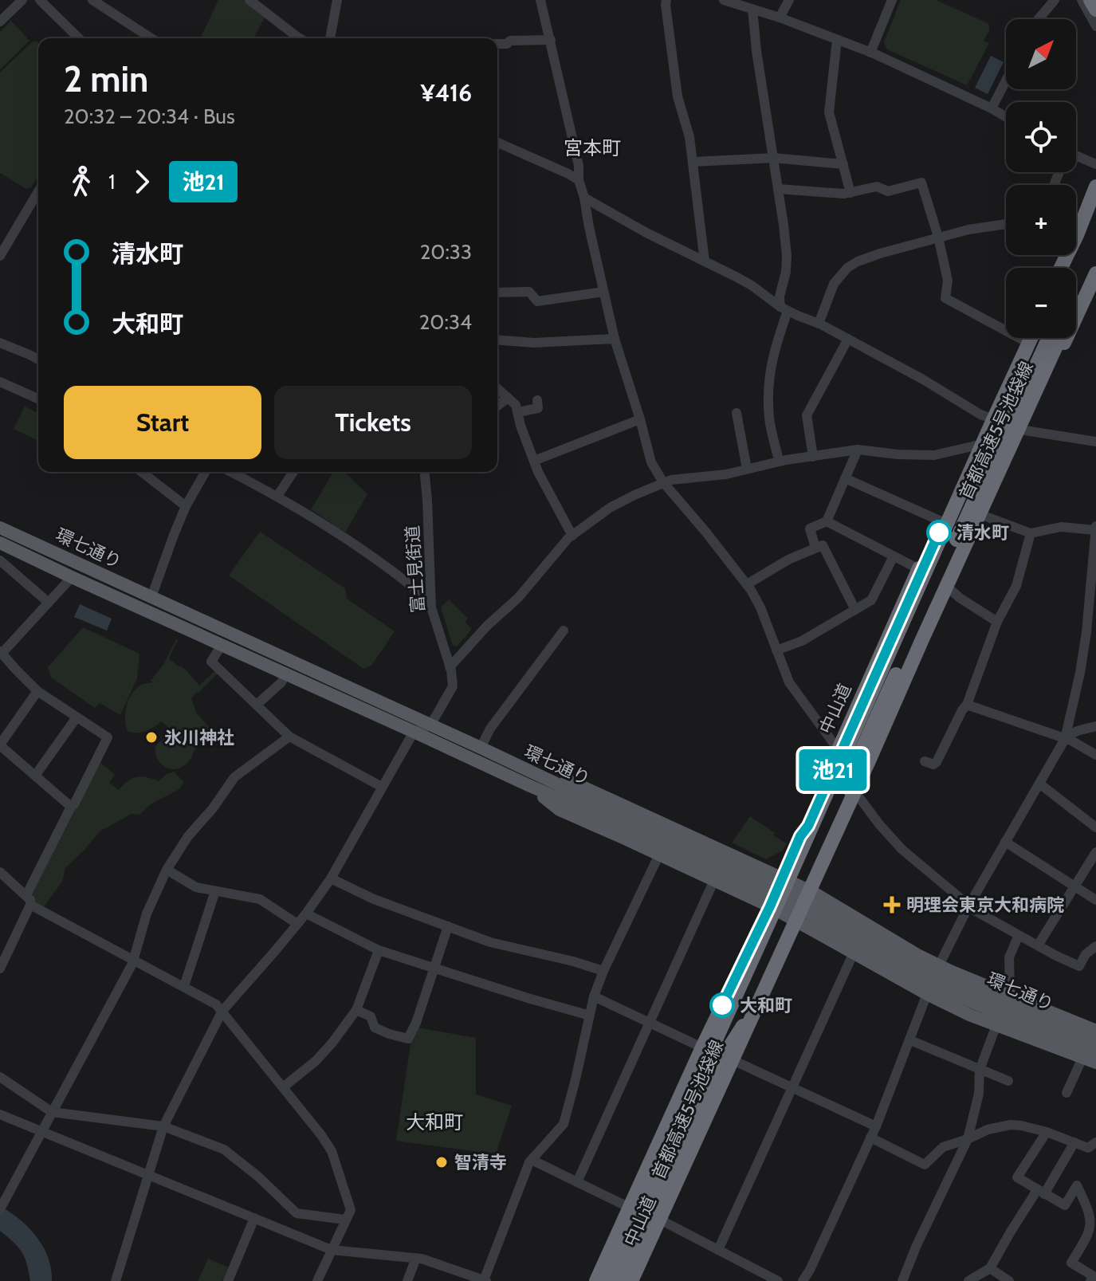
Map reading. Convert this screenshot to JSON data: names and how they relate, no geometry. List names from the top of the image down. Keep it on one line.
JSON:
{"streets":{"highway":["首都高速5号池袋線","中山道"],"main road":["環七通り"],"street":["富士見街道"]},"crossings":[["首都高速5号池袋線","中山道"]],"districts":["宮本町","大和町"],"places":{"other":["清水町","氷川神社","大和町","智清寺"],"health":["明理会東京大和病院"]},"lines":["bus line 池21"],"north":"top right","page":{"on_map":"池21","map_buttons":["+","−"],"heading":["2 min","20:32 – 20:34 · Bus","¥416"],"legs":["1","池21"],"list":[{"name":"清水町","value":"20:33"},{"name":"大和町","value":"20:34"}],"buttons":["Start","Tickets"]}}
